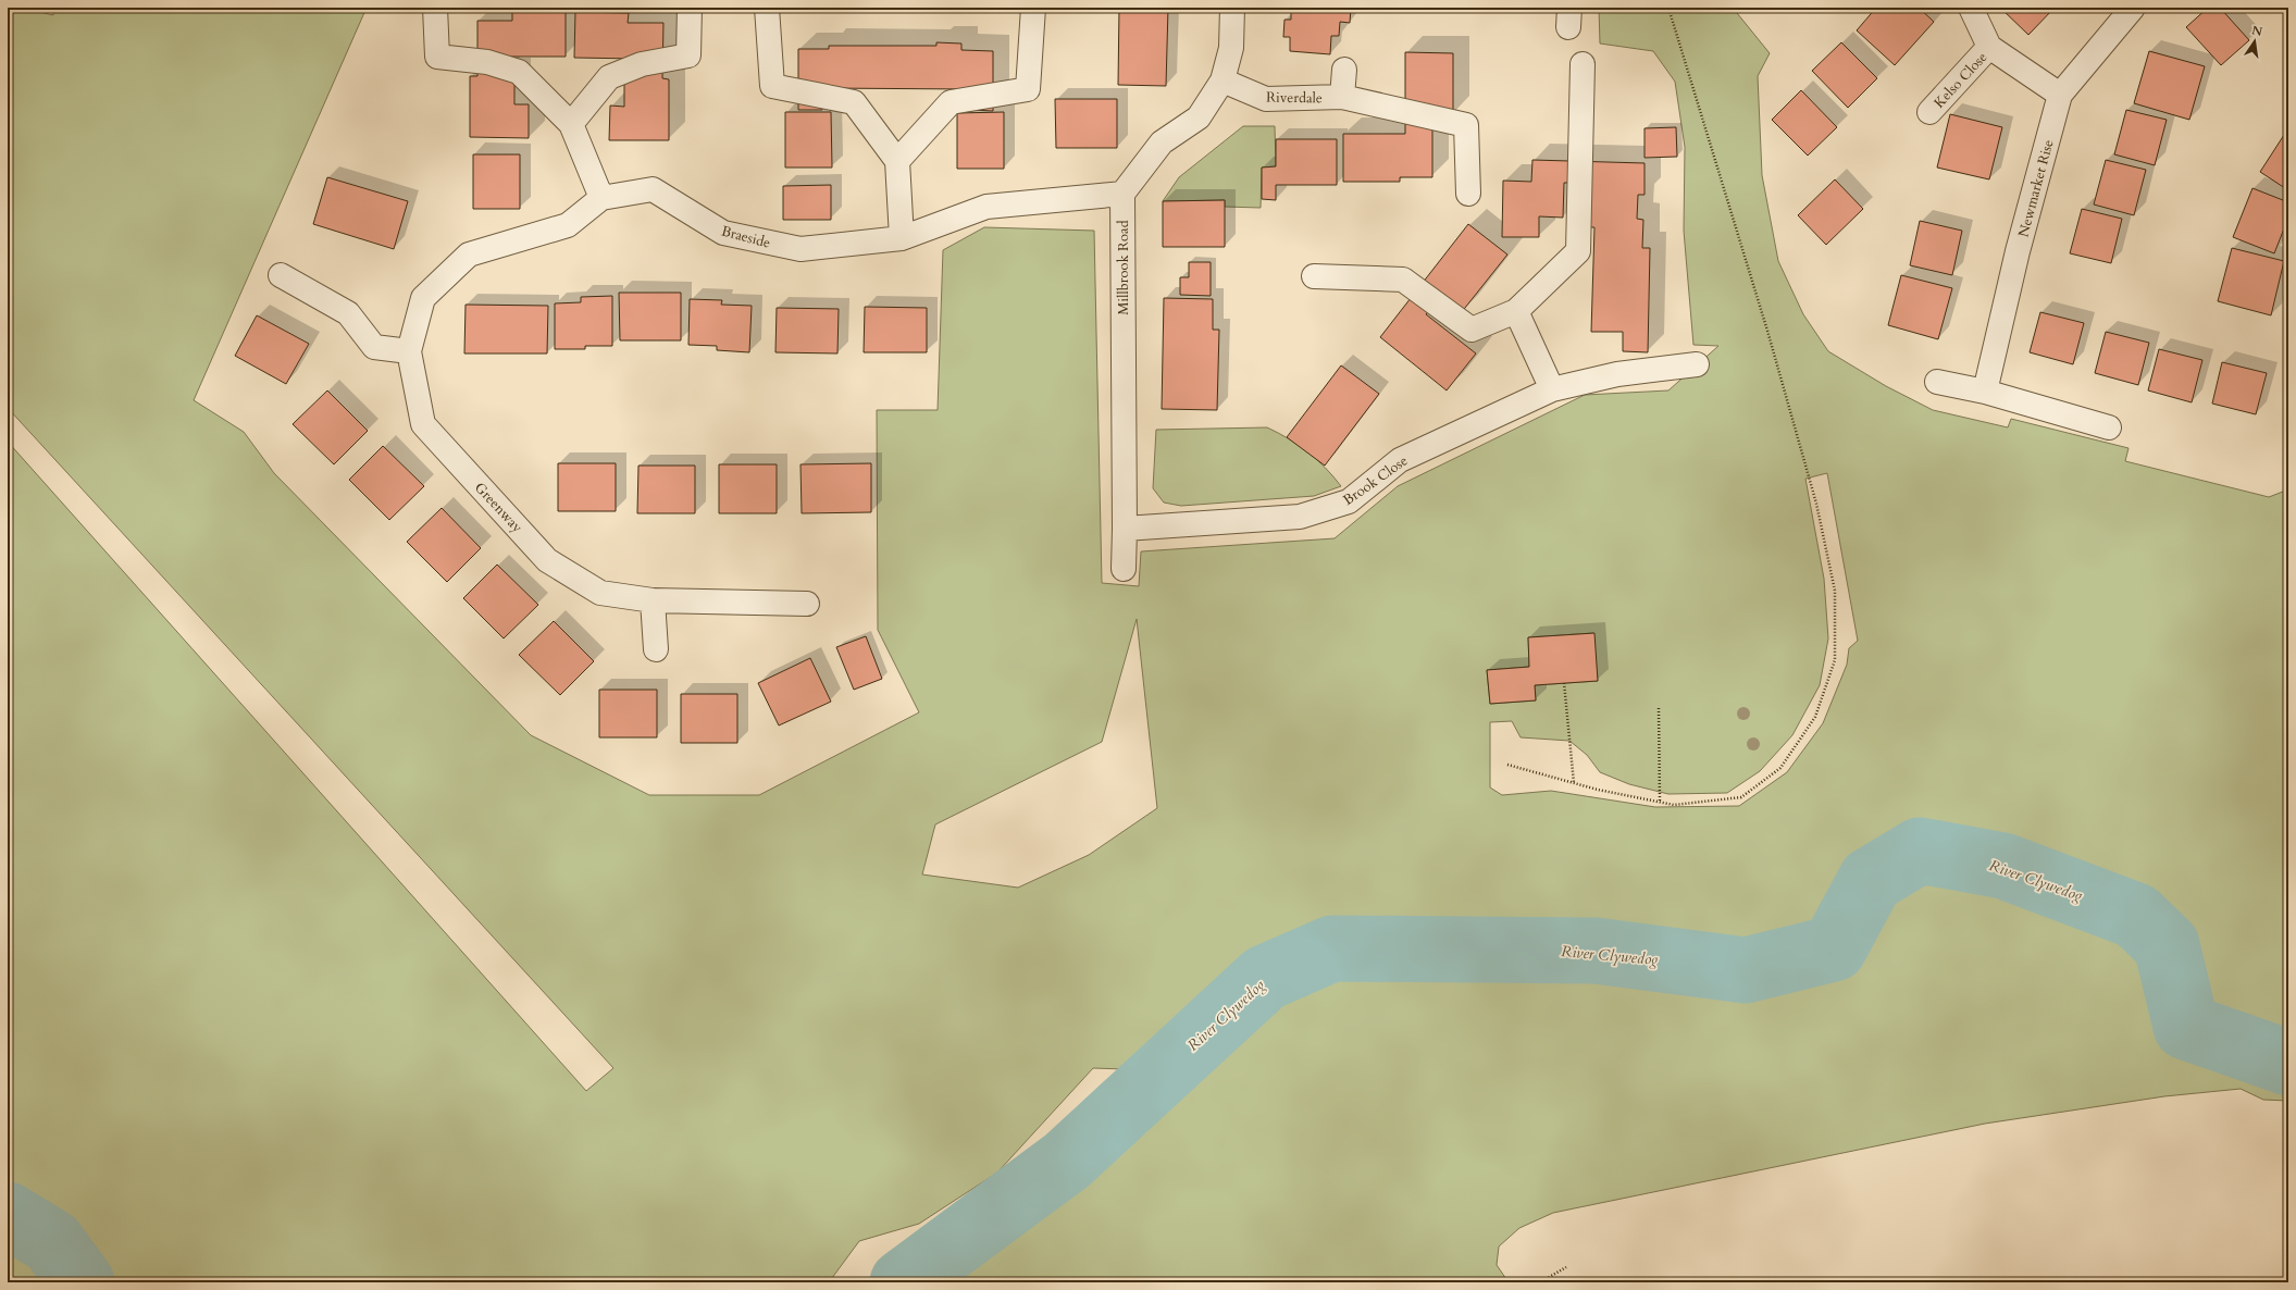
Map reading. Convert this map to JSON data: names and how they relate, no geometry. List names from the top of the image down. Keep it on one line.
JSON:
{"streets":{"street":["Kelso Close","Riverdale","Newmarket Rise","Braeside","Millbrook Road","Brook Close","Greenway"]},"crossings":[["Kelso Close","Newmarket Rise"],["Braeside","Millbrook Road"],["Braeside","Greenway"],["Millbrook Road","Brook Close"]],"water":["River Clywedog"],"north":"top"}
